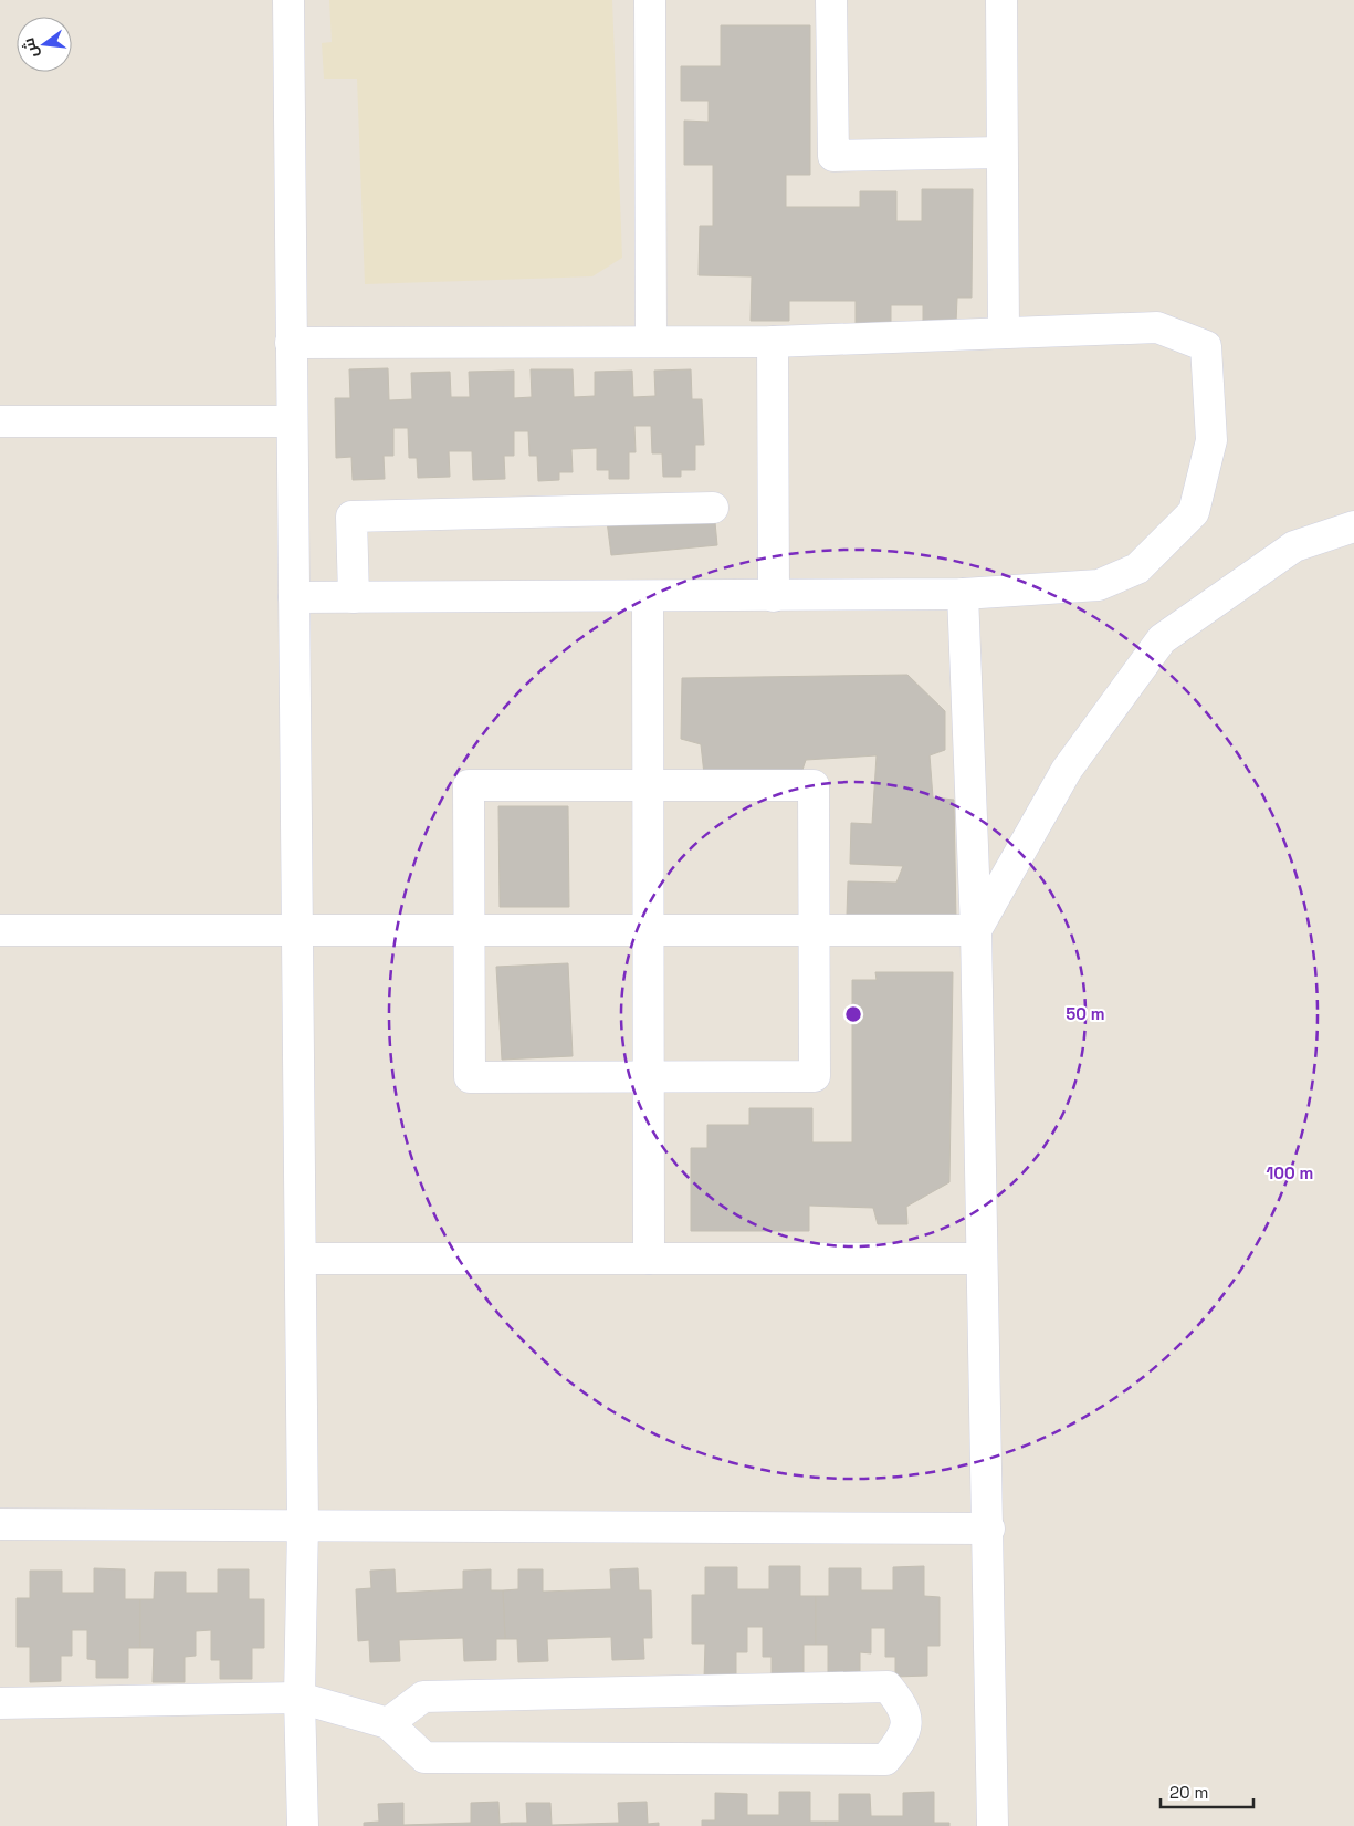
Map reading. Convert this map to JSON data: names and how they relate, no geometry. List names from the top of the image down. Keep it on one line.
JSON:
{"scale_bar":"20 m","north":"left","rings":["50 m","100 m"]}
